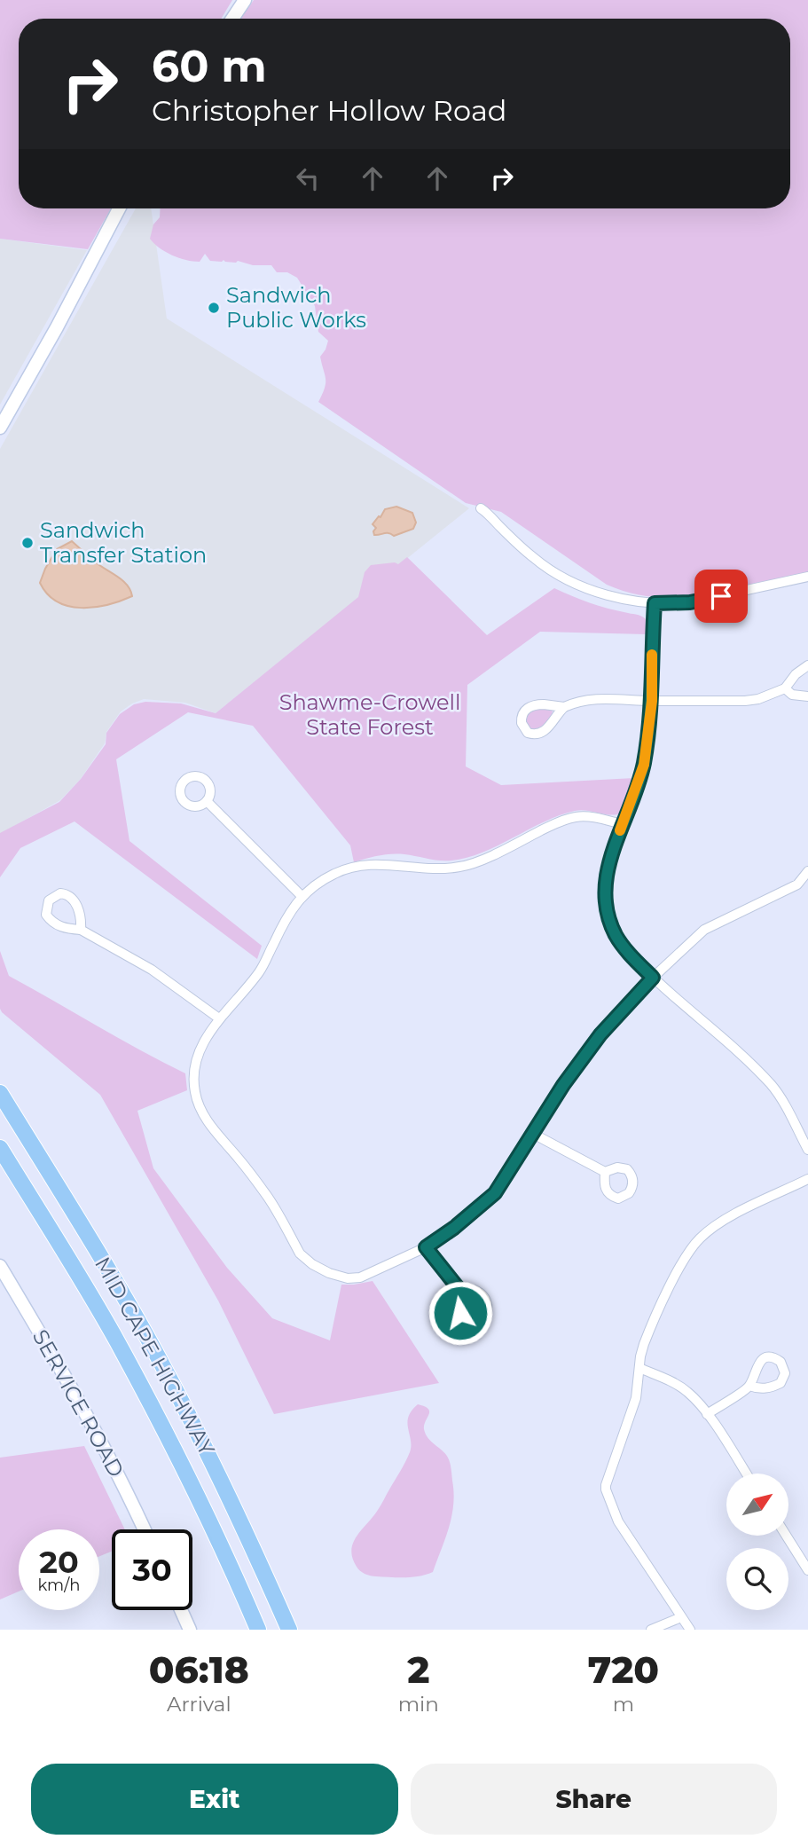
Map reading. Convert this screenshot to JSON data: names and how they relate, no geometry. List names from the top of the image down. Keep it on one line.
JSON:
{"streets":{"highway":["MID CAPE HIGHWAY"],"street":["SERVICE ROAD"]},"parks":["Shawme-Crowell State Forest"],"places":["Sandwich Public Works","Sandwich Transfer Station"],"north":"top right","page":{"turn":["60 m","Christopher Hollow Road"],"speed":"20 km/h","limit":"30","eta":["06:18","Arrival","2","min","720","m"],"buttons":["Exit","Share"]}}
